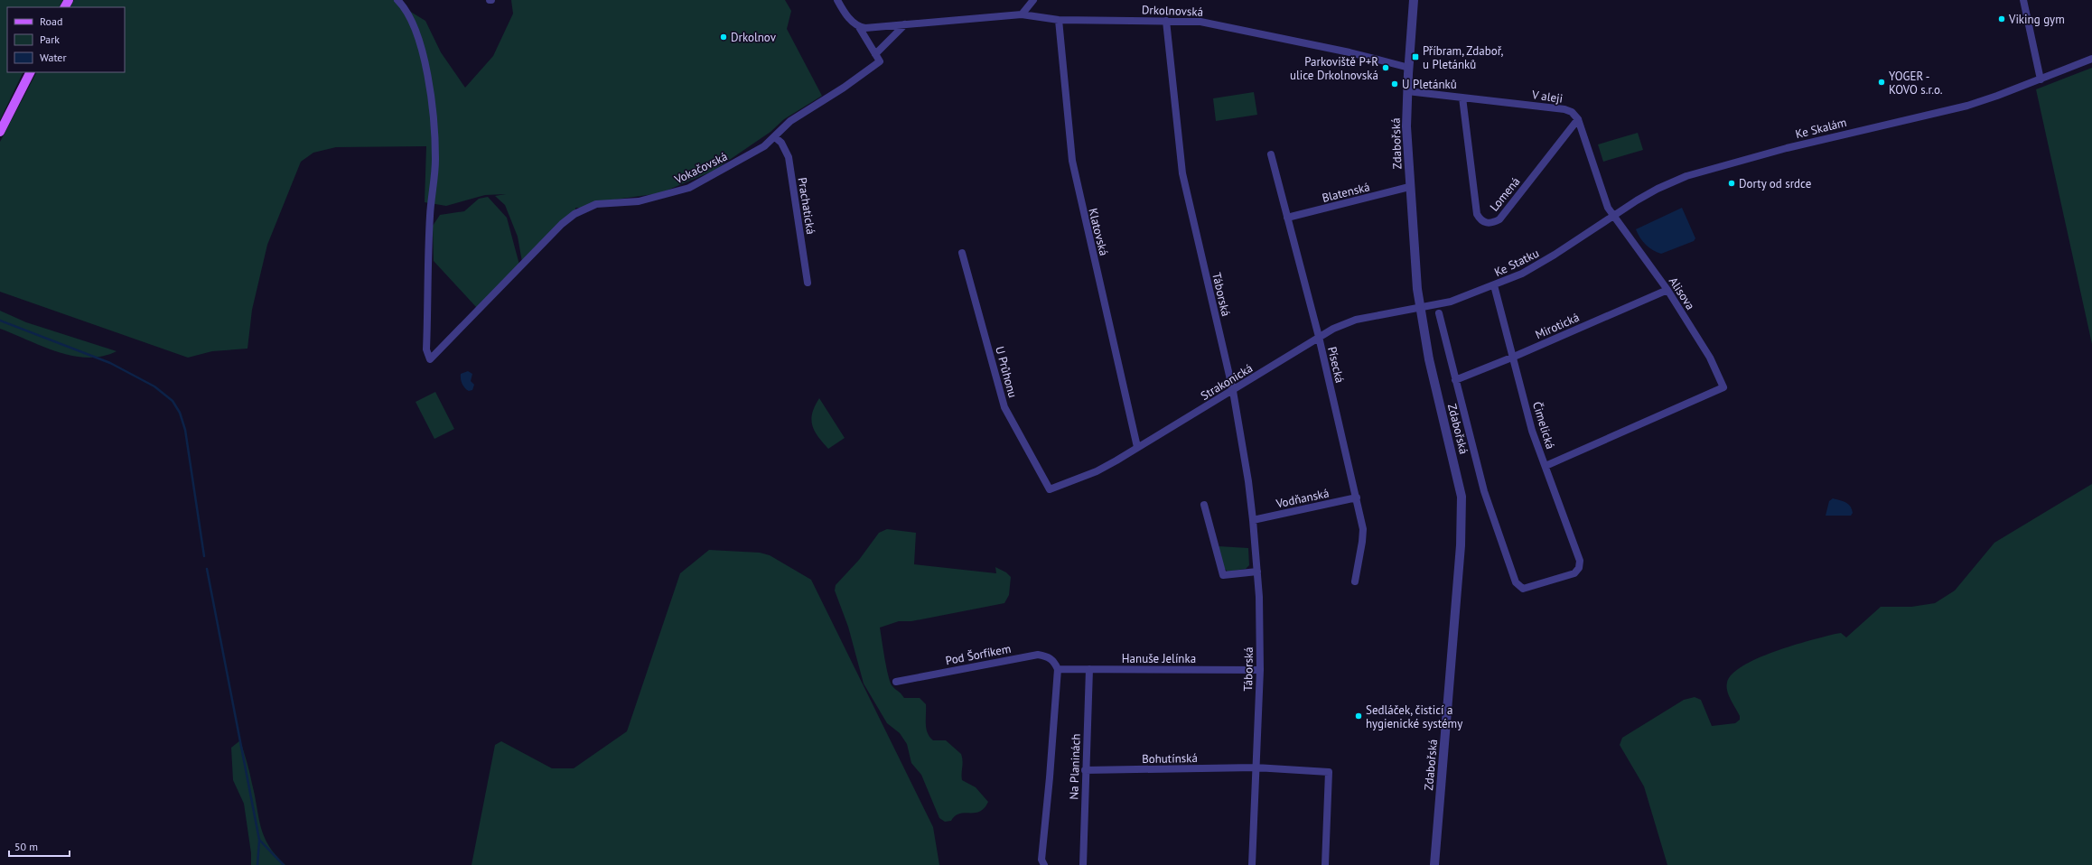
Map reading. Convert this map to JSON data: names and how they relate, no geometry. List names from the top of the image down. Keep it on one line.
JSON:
{"streets":{"street":["Drkolnovská","V aleji","Ke Skalám","Zdabořská","Vokačovská","Blatenská","Lomená","Prachatická","Klatovská","Ke Statku","Alisova","Táborská","Mirotická","Písecká","U Průhonu","Strakonická","Čimelická","Vodňanská","Pod Šorfíkem","Hanuše Jelínka","Bohutínská","Na Planinách"]},"crossings":[["Drkolnovská","Zdabořská"],["Drkolnovská","Klatovská"],["Drkolnovská","Táborská"],["V aleji","Zdabořská"],["V aleji","Lomená"],["Ke Skalám","Ke Statku"],["Ke Skalám","Alisova"],["Zdabořská","Blatenská"],["Zdabořská","Ke Statku"],["Zdabořská","Mirotická"],["Zdabořská","Strakonická"],["Zdabořská","Čimelická"],["Vokačovská","Prachatická"],["Blatenská","Písecká"],["Klatovská","Strakonická"],["Ke Statku","Alisova"],["Ke Statku","Strakonická"],["Ke Statku","Čimelická"],["Alisova","Mirotická"],["Alisova","Čimelická"],["Táborská","Strakonická"],["Táborská","Vodňanská"],["Táborská","Hanuše Jelínka"],["Táborská","Bohutínská"],["Mirotická","Čimelická"],["Písecká","Strakonická"],["Písecká","Vodňanská"],["U Průhonu","Strakonická"],["Pod Šorfíkem","Hanuše Jelínka"],["Hanuše Jelínka","Na Planinách"],["Bohutínská","Na Planinách"]],"places":{"other":["Viking gym","Drkolnov","Parkoviště P+R ulice Drkolnovská","YOGER - KOVO s.r.o.","U Pletánků","Dorty od srdce","Sedláček, čisticí a hygienické systémy"],"transit":["Příbram, Zdaboř, u Pletánků"]},"legend":["Road","Park","Water"],"scale_bar":"50 m"}
